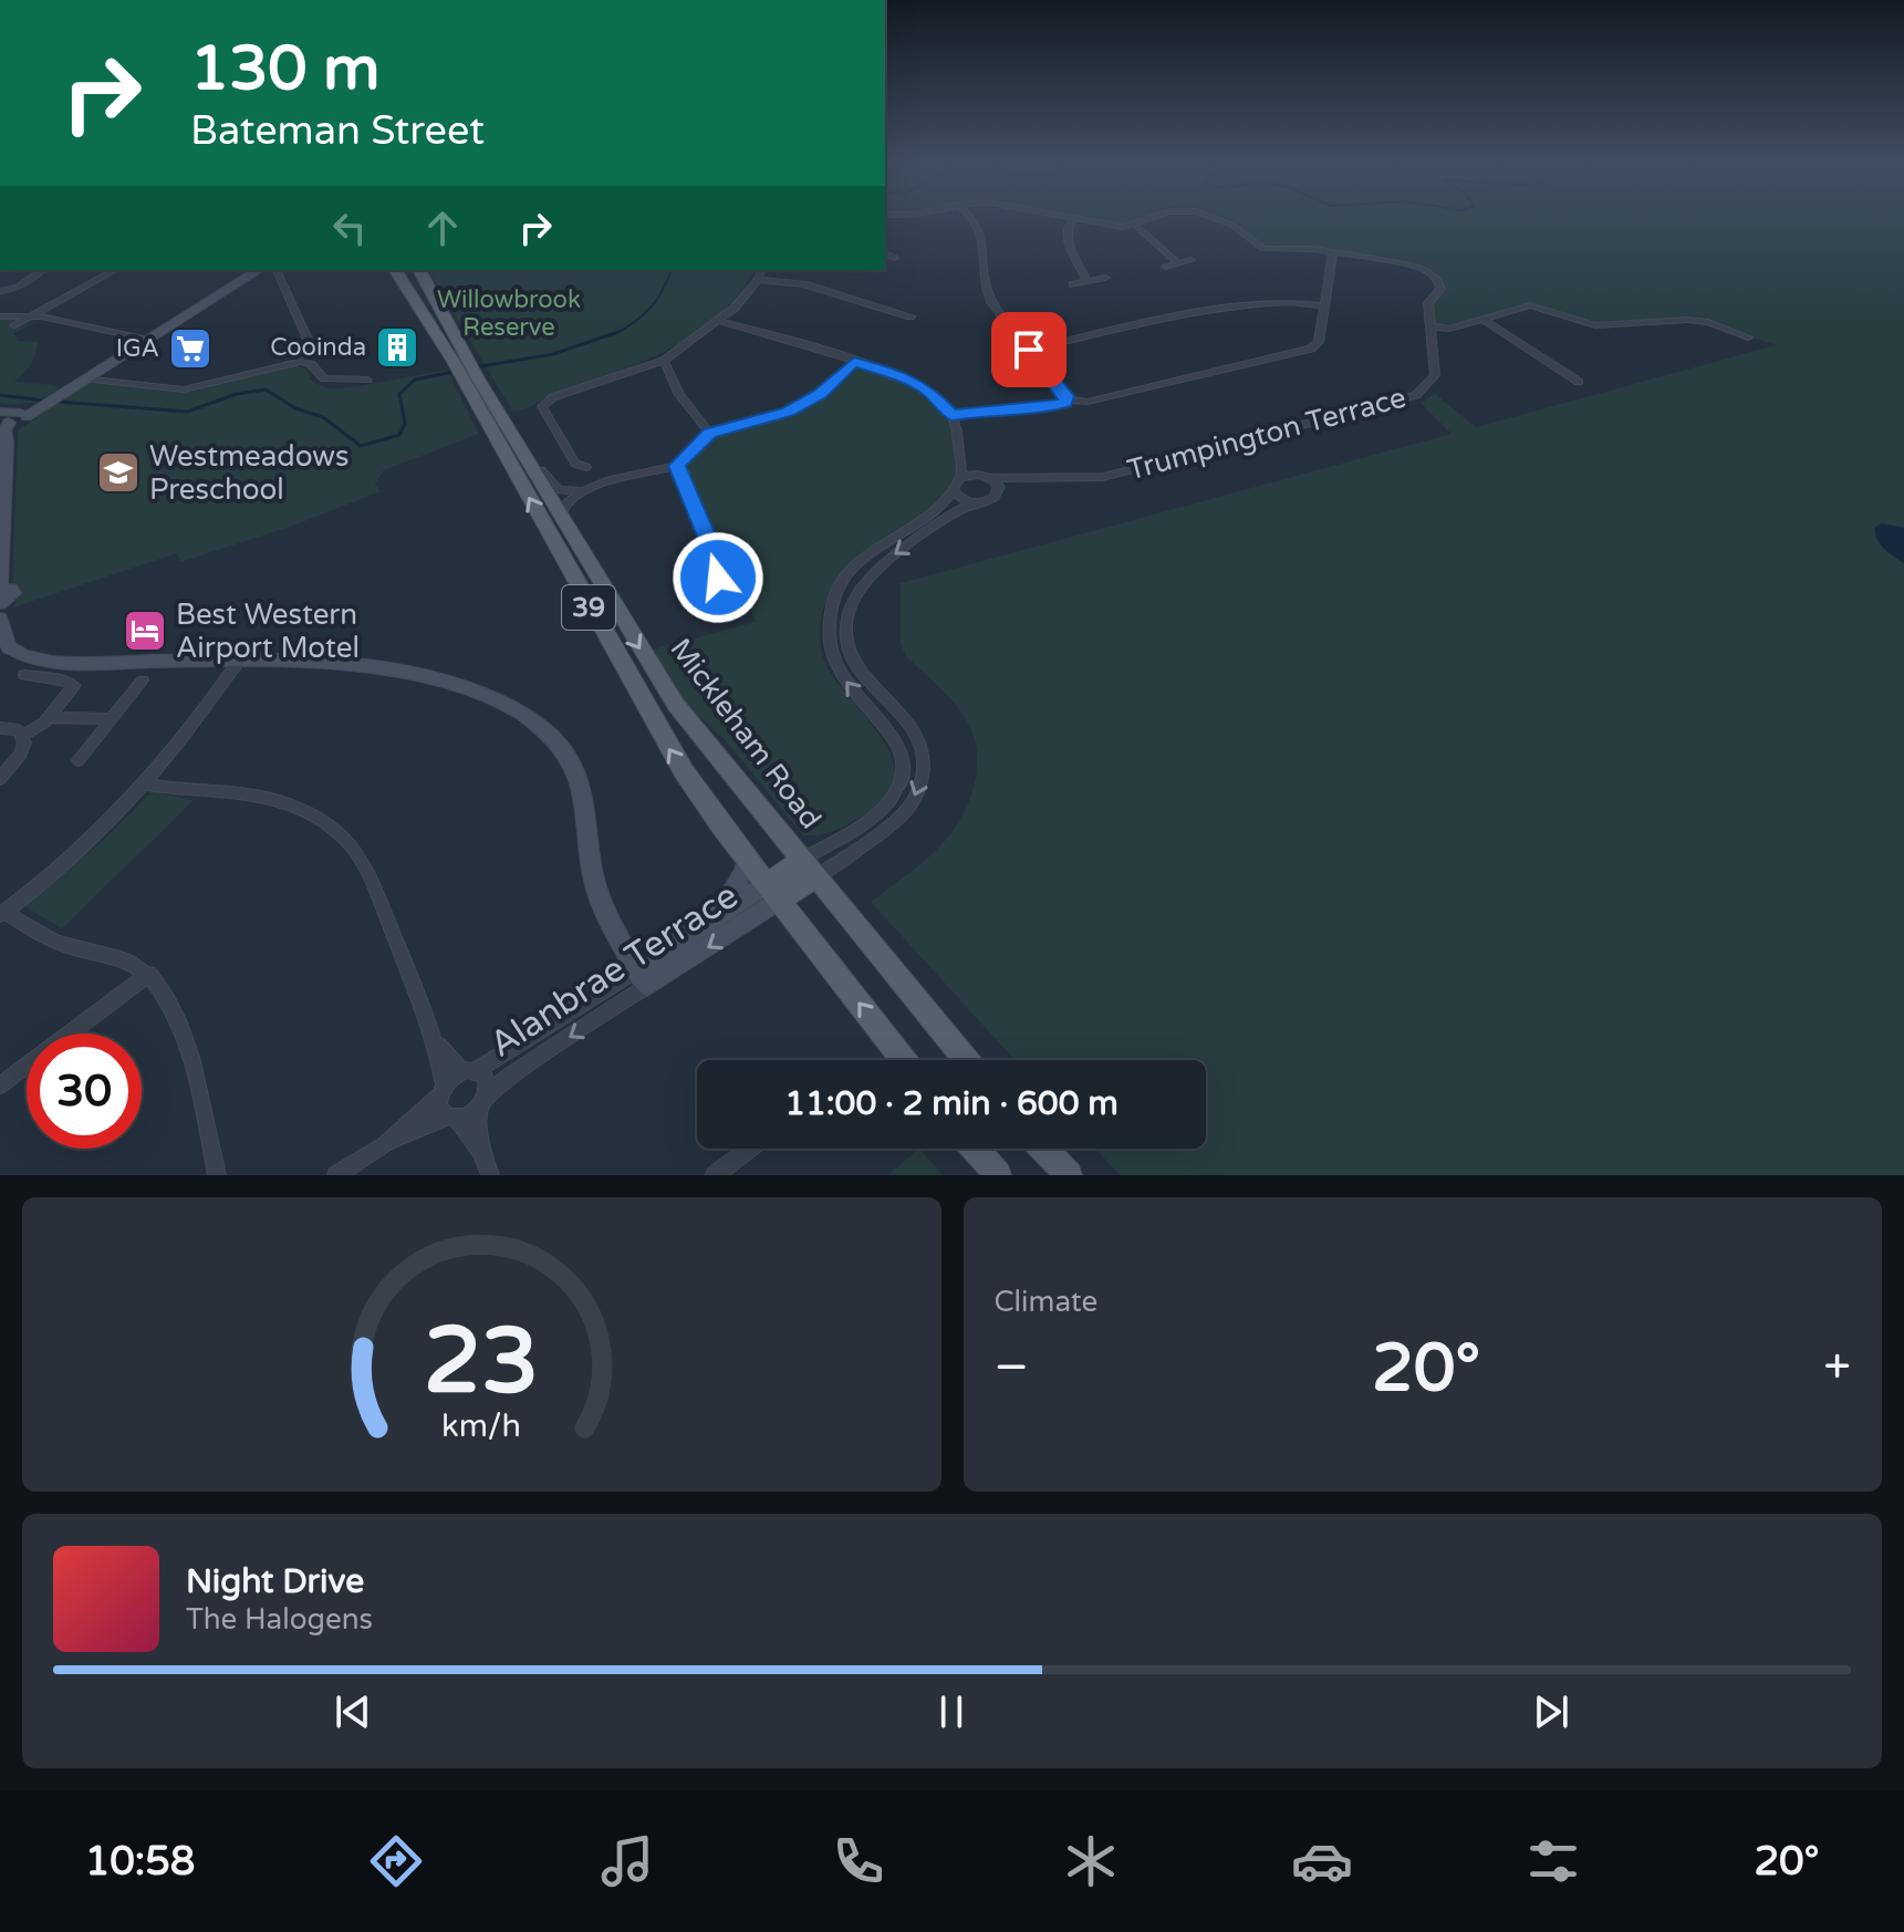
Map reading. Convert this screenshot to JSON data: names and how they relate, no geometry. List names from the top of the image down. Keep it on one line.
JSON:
{"streets":{"main road":["39","Mickleham Road"],"street":["Trumpington Terrace","Alanbrae Terrace"]},"crossings":[["Trumpington Terrace","Mickleham Road"],["Mickleham Road","Alanbrae Terrace"]],"parks":["Willowbrook Reserve"],"places":{"building":["Cooinda"],"supermarket":["IGA"],"school or university":["Westmeadows Preschool"],"hotel":["Best Western Airport Motel"]},"page":{"turn":["130 m","Bateman Street"],"limit":"30","trip":"11:00 · 2 min · 600 m","tile":"Climate","heat":["−","20°","+"],"song":["Night Drive","The Halogens"],"tabs":["10:58","20°"],"gauge":["23","km/h"]}}
